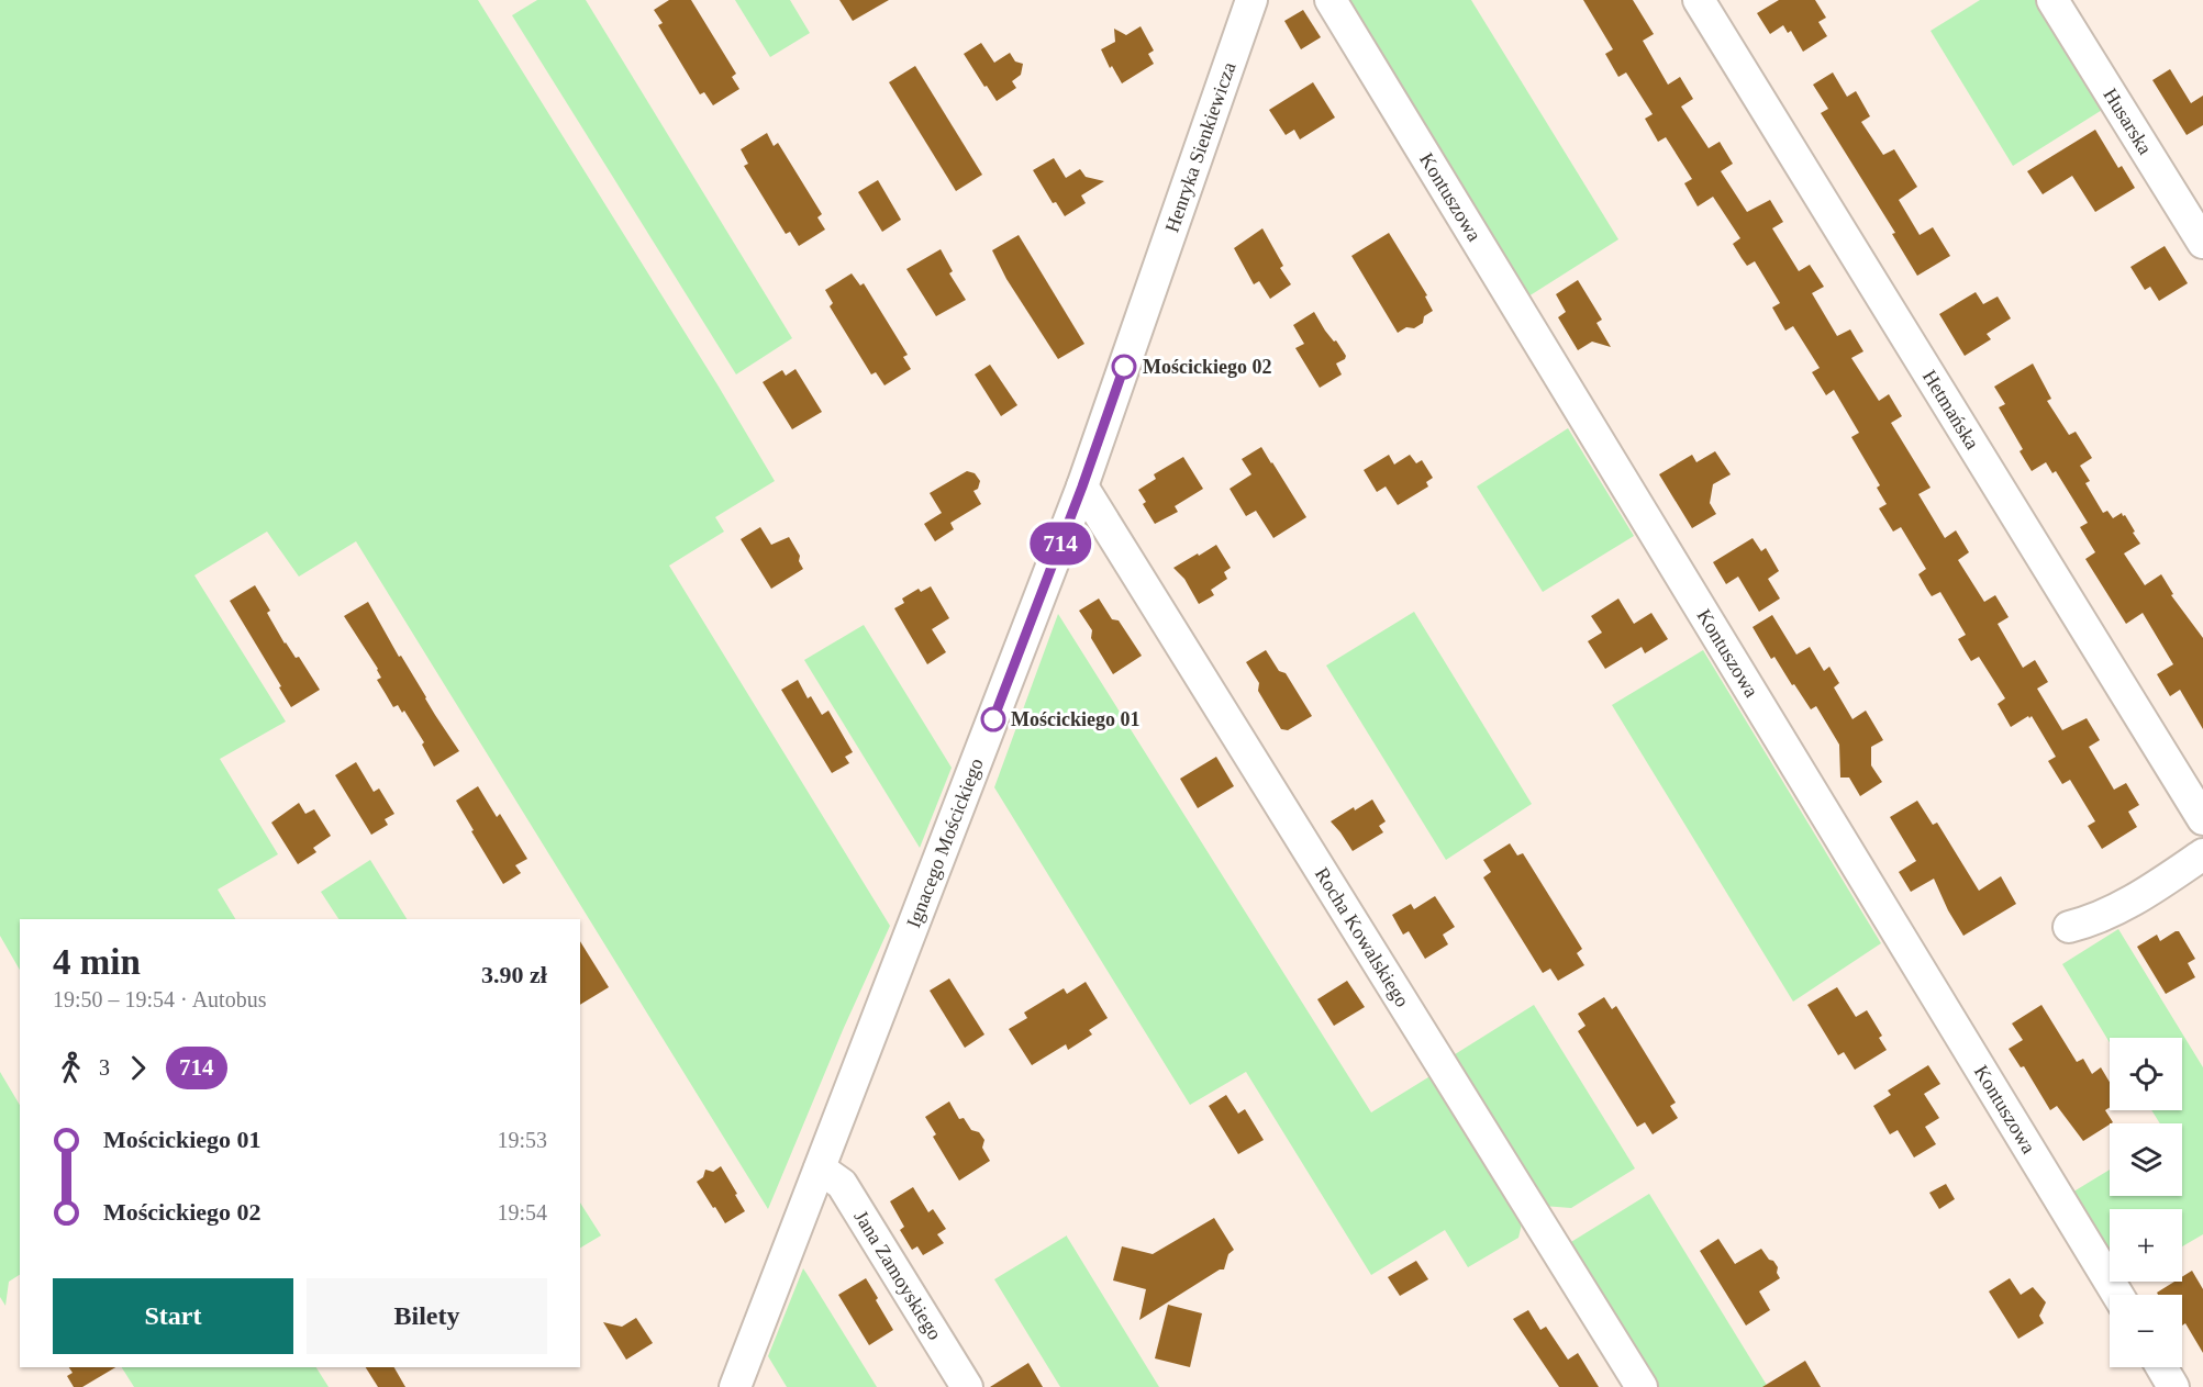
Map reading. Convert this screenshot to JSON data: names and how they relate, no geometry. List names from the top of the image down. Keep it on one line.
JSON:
{"streets":{"street":["Husarska","Henryka Sienkiewicza","Kontuszowa","Hetmańska","Ignacego Mościckiego","Rocha Kowalskiego","Jana Zamoyskiego"]},"crossings":[["Henryka Sienkiewicza","Ignacego Mościckiego"],["Ignacego Mościckiego","Rocha Kowalskiego"],["Ignacego Mościckiego","Jana Zamoyskiego"]],"places":["Mościckiego 02","Mościckiego 01"],"lines":["bus line 714"],"page":{"on_map":"714","heading":["4 min","19:50 – 19:54 · Autobus","3.90 zł"],"legs":["3","714"],"map_buttons":["+","−"],"list":[{"name":"Mościckiego 01","value":"19:53"},{"name":"Mościckiego 02","value":"19:54"}],"buttons":["Start","Bilety"]}}
